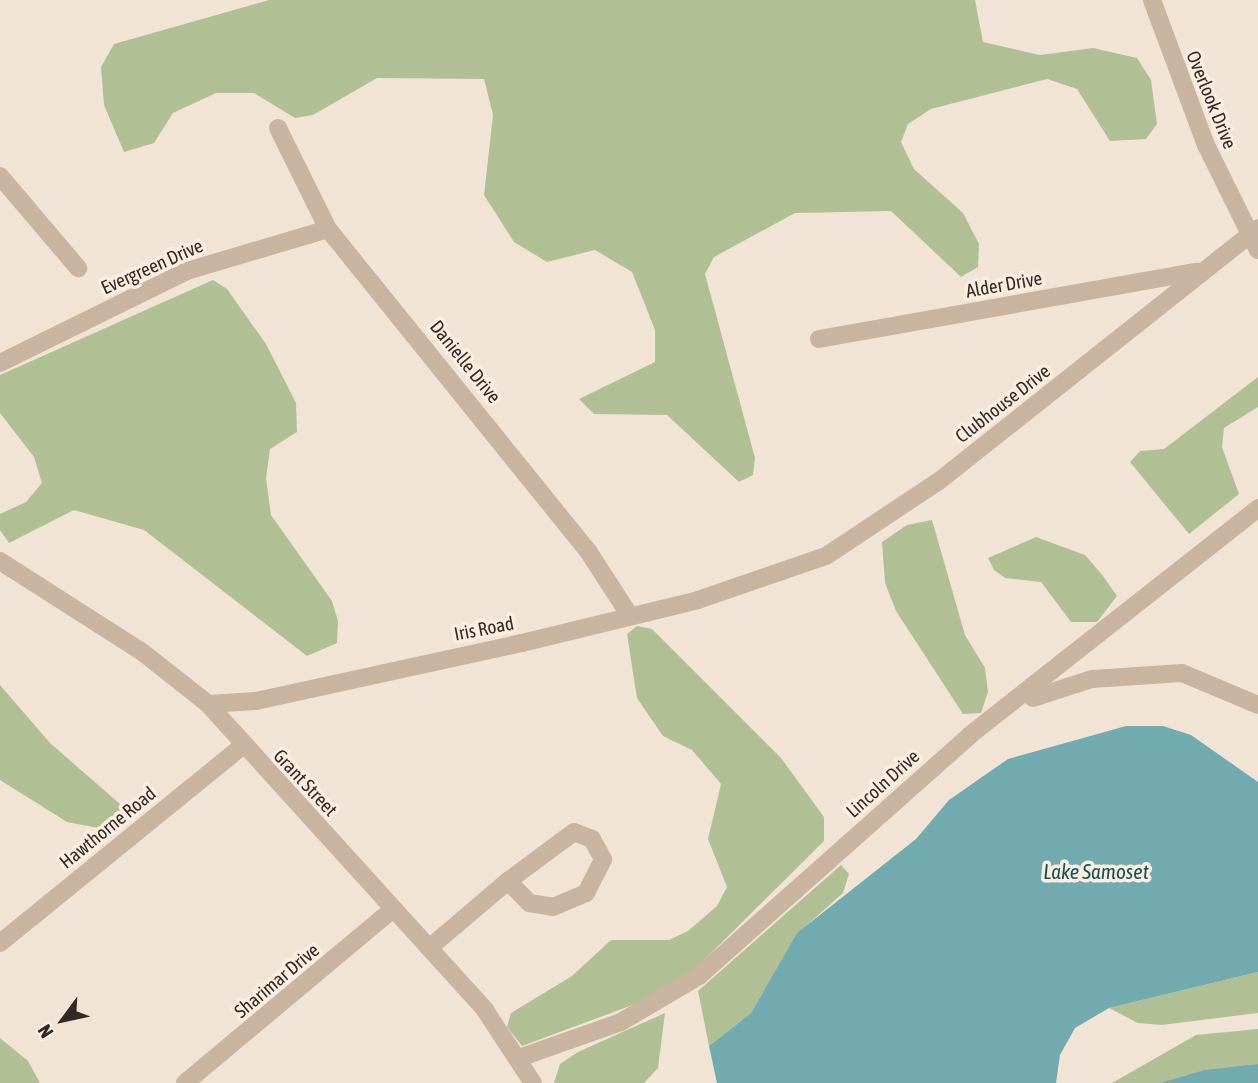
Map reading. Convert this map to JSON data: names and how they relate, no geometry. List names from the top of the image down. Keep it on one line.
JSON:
{"streets":{"street":["Overlook Drive","Evergreen Drive","Alder Drive","Danielle Drive","Clubhouse Drive","Iris Road","Grant Street","Lincoln Drive","Hawthorne Road","Sharimar Drive"]},"crossings":[["Overlook Drive","Clubhouse Drive"],["Evergreen Drive","Danielle Drive"],["Alder Drive","Clubhouse Drive"],["Danielle Drive","Iris Road"],["Clubhouse Drive","Iris Road"],["Iris Road","Grant Street"],["Grant Street","Lincoln Drive"],["Grant Street","Hawthorne Road"],["Grant Street","Sharimar Drive"]],"water":["Lake Samoset"],"north":"bottom left"}
